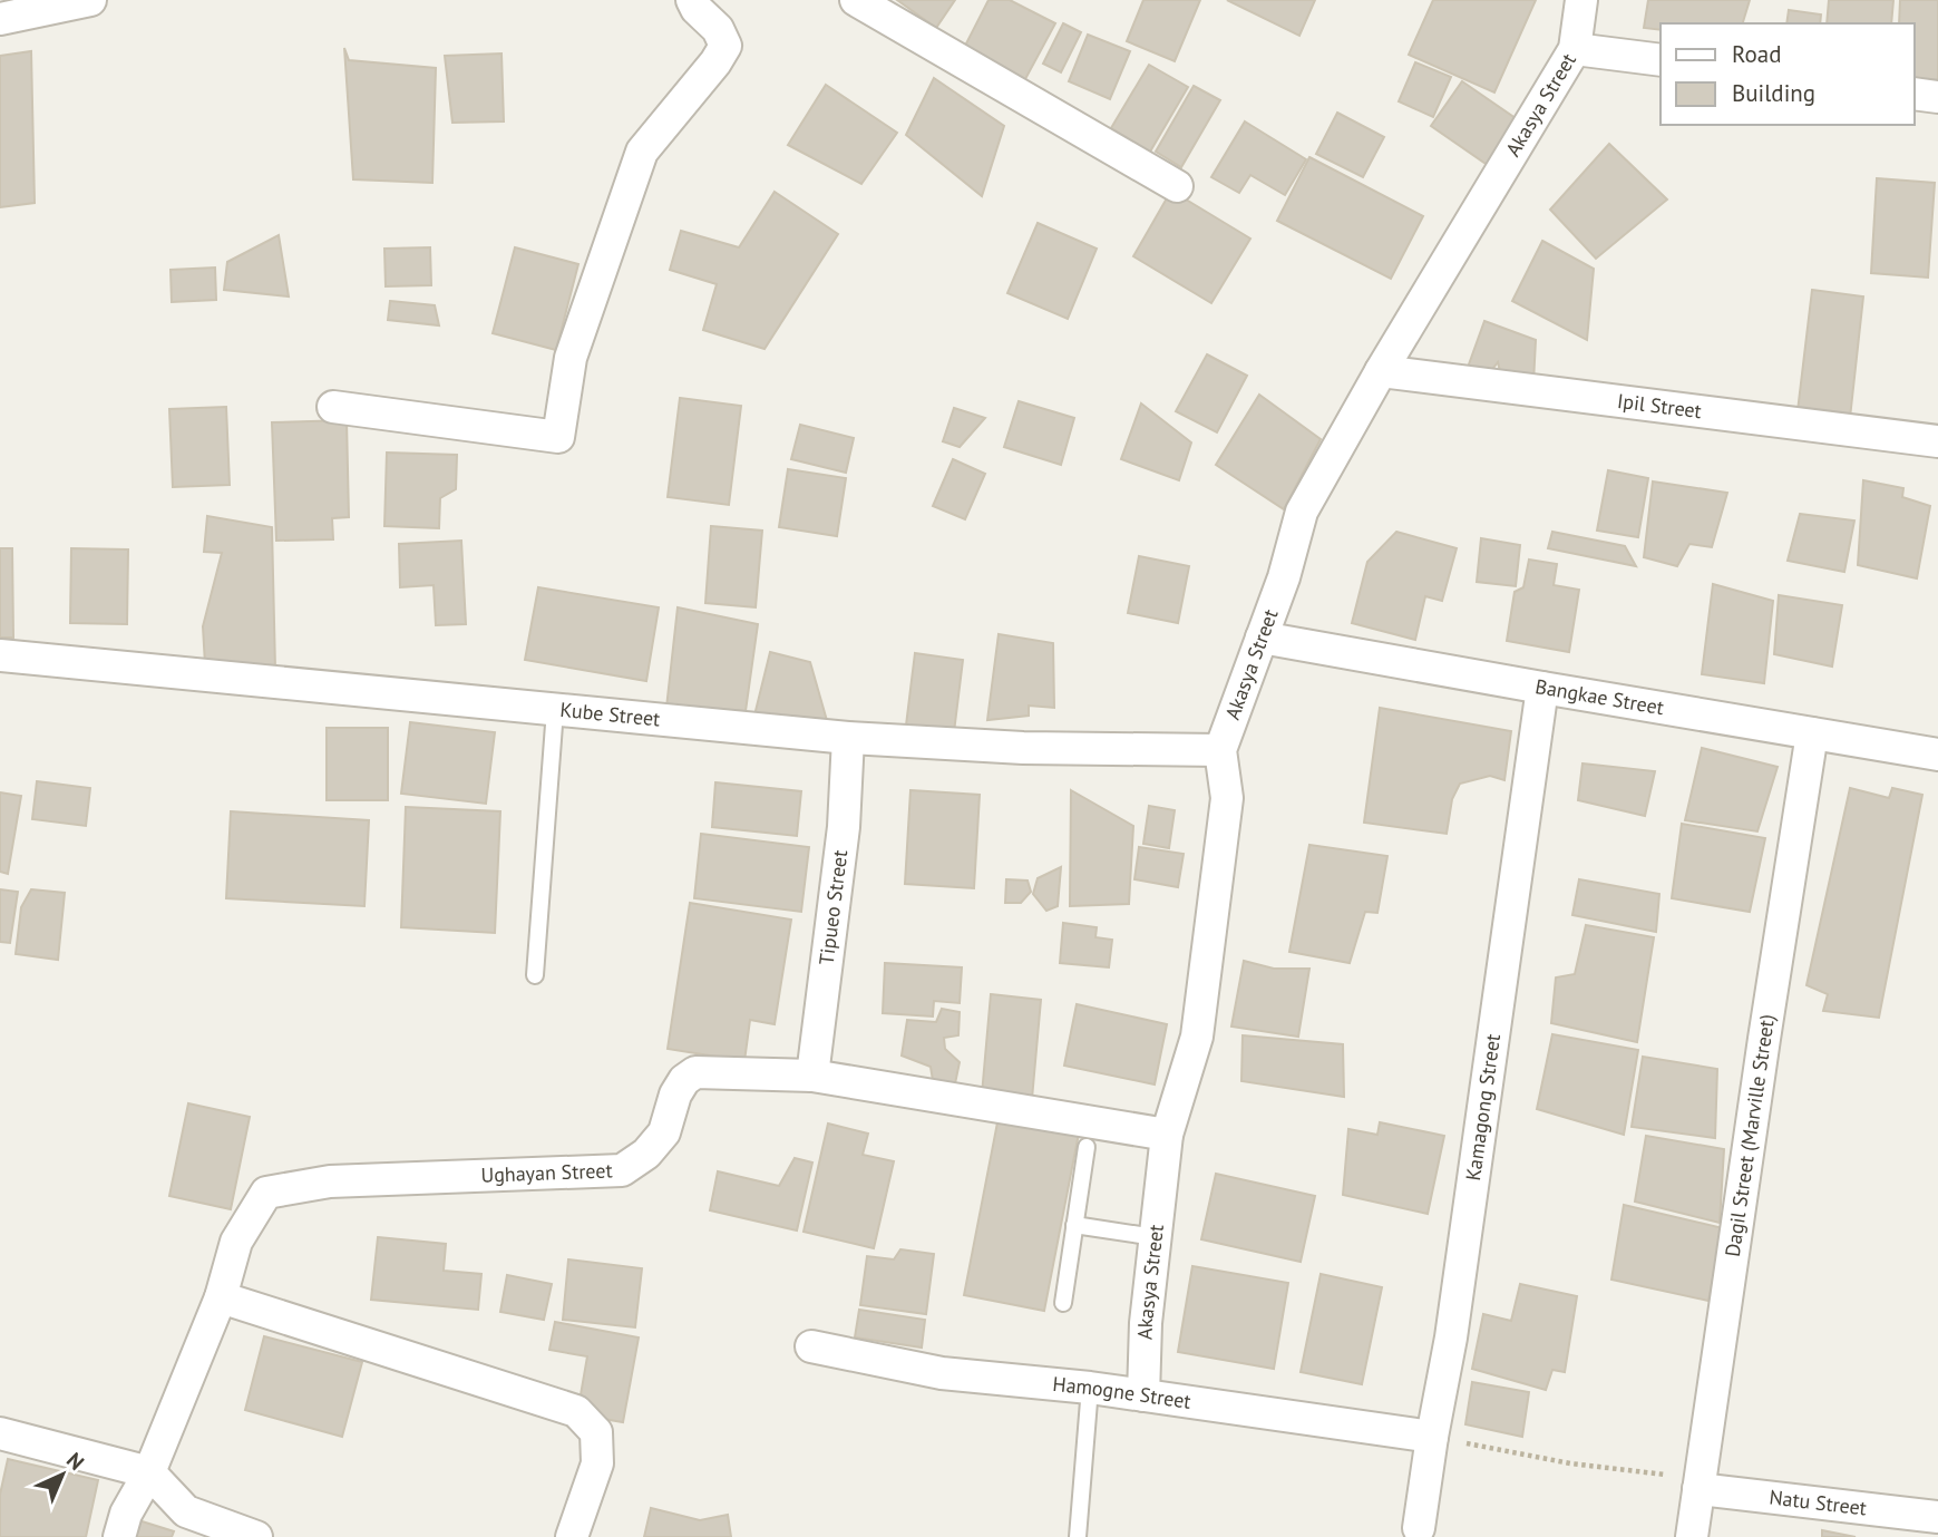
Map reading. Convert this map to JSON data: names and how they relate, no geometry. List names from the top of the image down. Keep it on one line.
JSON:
{"streets":{"street":["Akasya Street","Ipil Street","Bangkae Street","Kube Street","Tipueo Street","Kamagong Street","Dagil Street (Marville Street)","Ughayan Street","Hamogne Street","Natu Street"]},"crossings":[["Akasya Street","Ipil Street"],["Akasya Street","Bangkae Street"],["Akasya Street","Kube Street"],["Akasya Street","Ughayan Street"],["Akasya Street","Hamogne Street"],["Bangkae Street","Kamagong Street"],["Bangkae Street","Dagil Street (Marville Street)"],["Kube Street","Tipueo Street"],["Tipueo Street","Ughayan Street"],["Kamagong Street","Hamogne Street"],["Dagil Street (Marville Street)","Natu Street"]],"legend":["Road","Building"],"north":"top right"}
